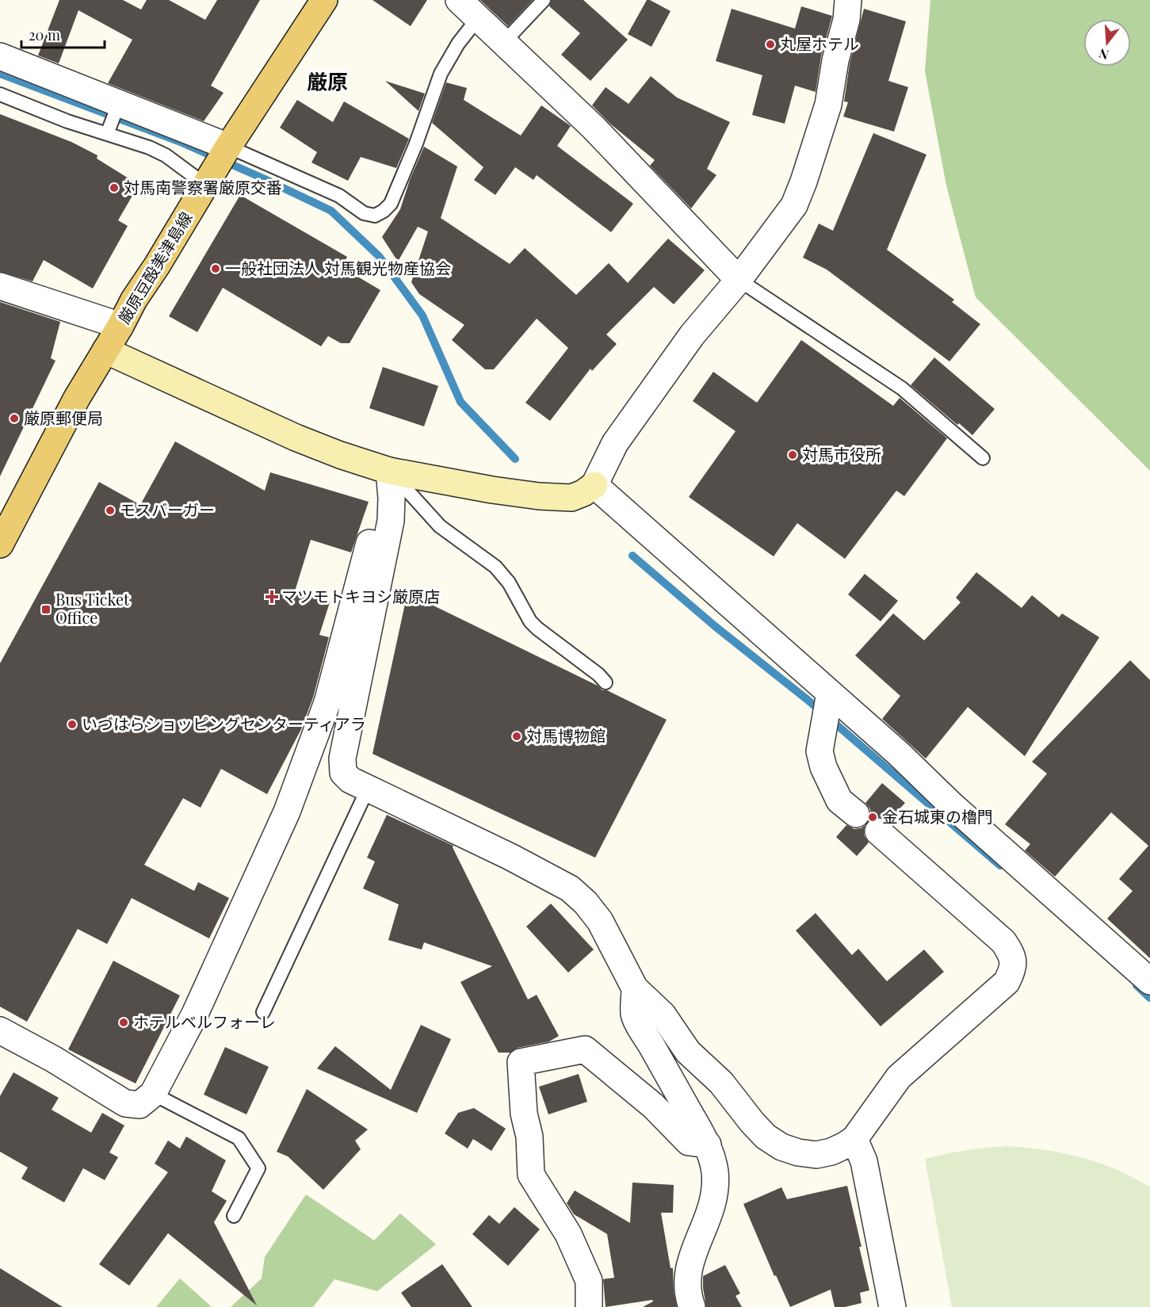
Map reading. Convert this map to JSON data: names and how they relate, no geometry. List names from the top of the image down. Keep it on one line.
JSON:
{"streets":{"main road":["厳原豆酘美津島線"]},"districts":["厳原"],"places":{"other":["丸屋ホテル","対馬南警察署厳原交番","一般社団法人 対馬観光物産協会","厳原郵便局","対馬市役所","モスバーガー","いづはらショッピングセンターティアラ","対馬博物館","金石城東の櫓門","ホテルベルフォーレ"],"health":["マツモトキヨシ厳原店"],"transit":["Bus Ticket Office"]},"scale_bar":"20 m","north":"bottom"}
